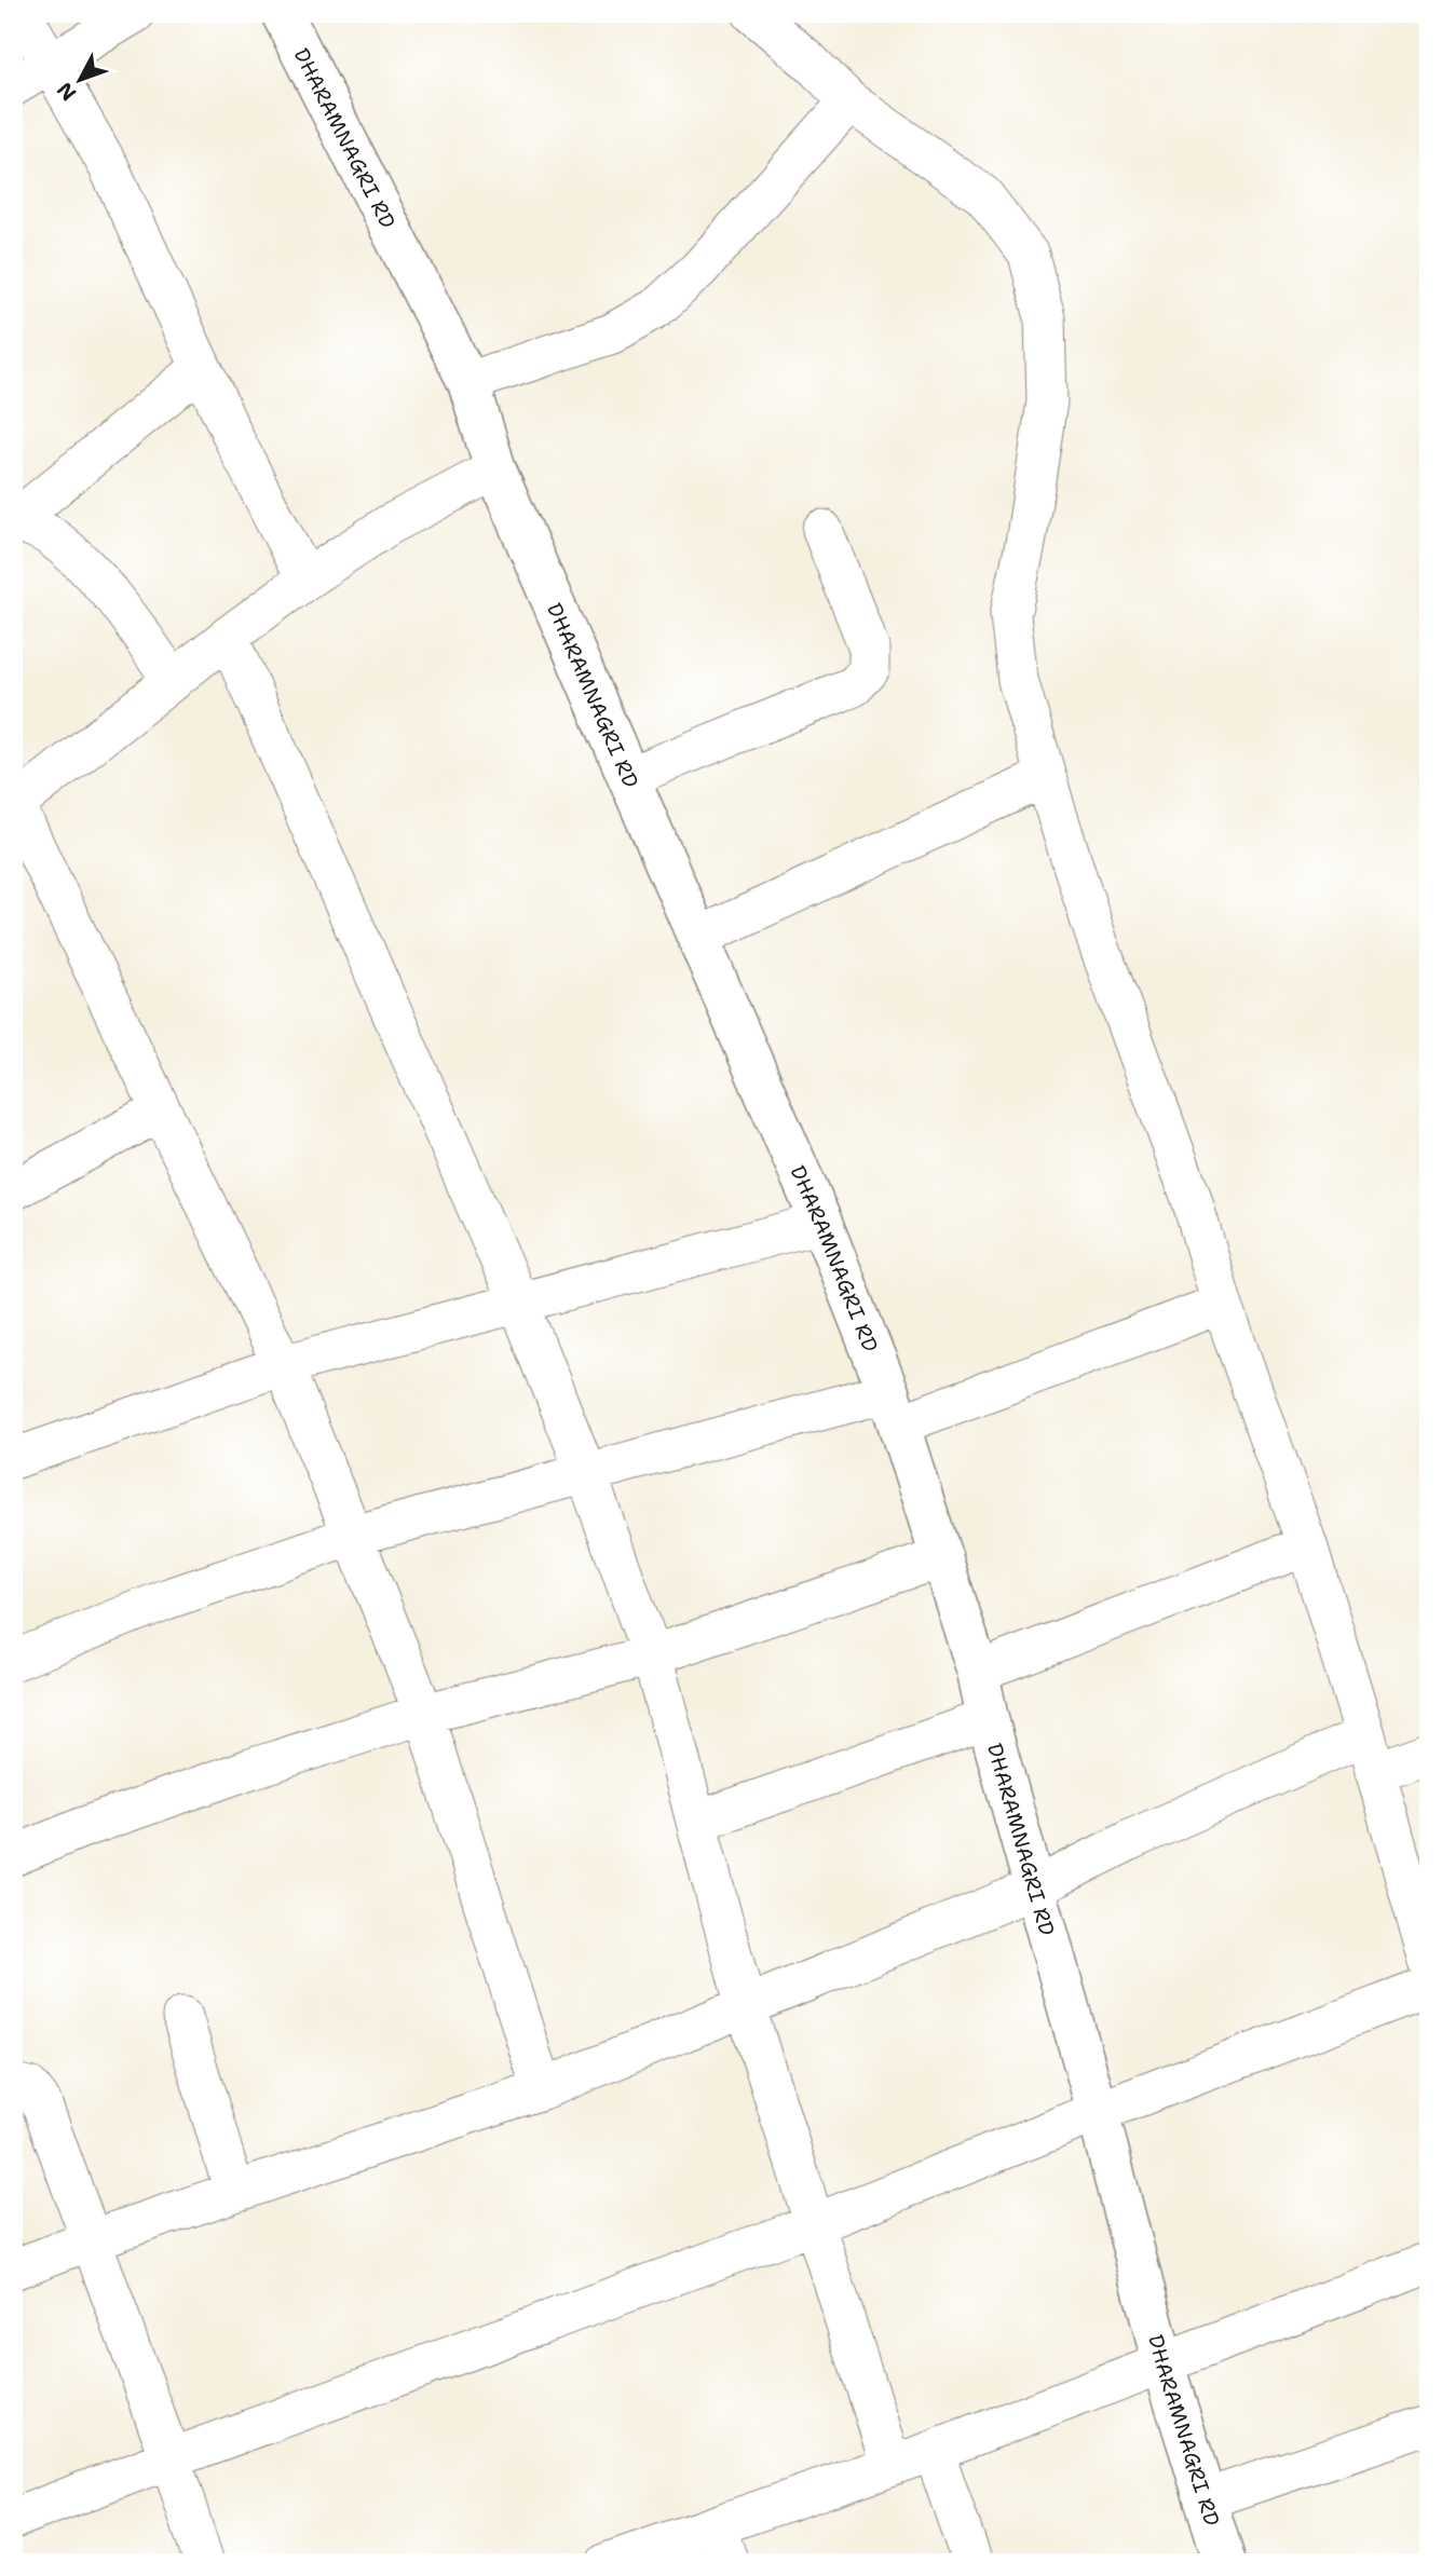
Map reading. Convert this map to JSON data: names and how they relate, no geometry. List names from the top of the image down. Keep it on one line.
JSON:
{"streets":{"street":["DHARAMNAGRI RD"]},"north":"bottom left"}
